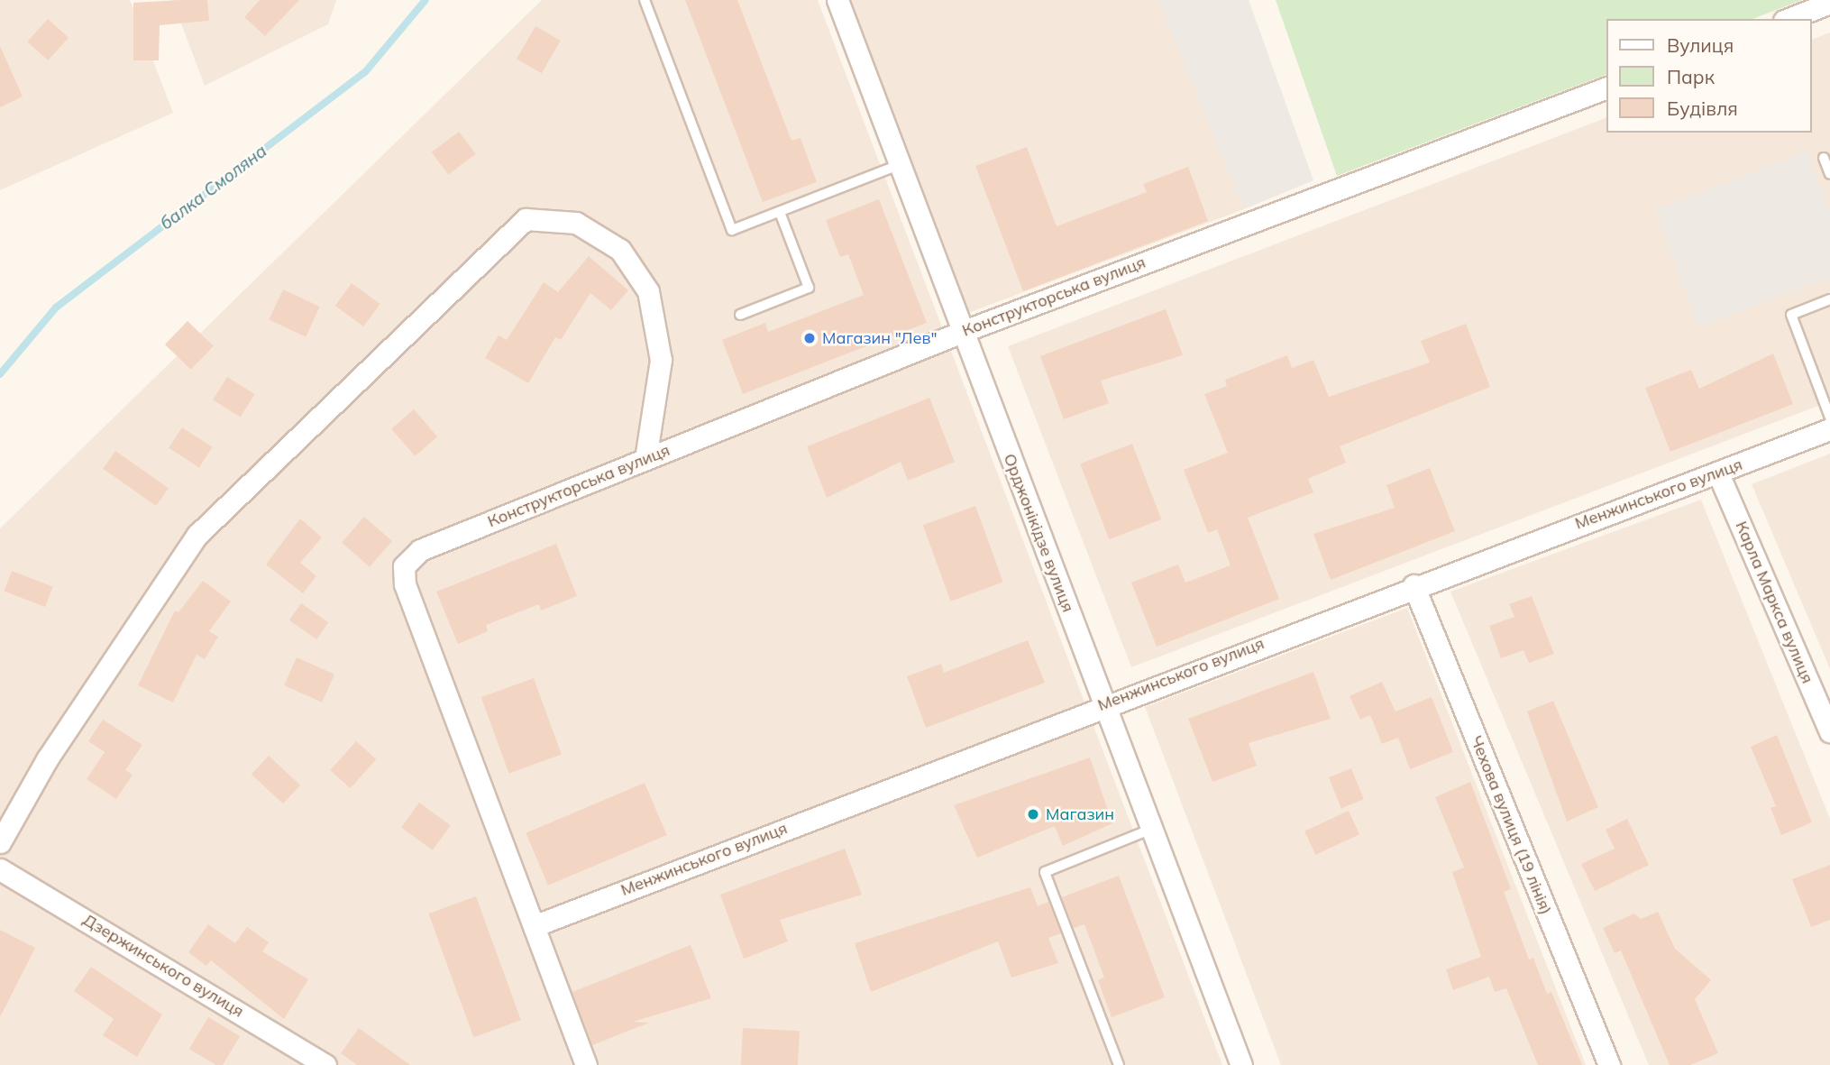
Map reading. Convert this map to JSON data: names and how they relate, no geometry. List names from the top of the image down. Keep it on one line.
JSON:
{"streets":{"street":["Конструкторська вулиця","Менжинського вулиця","Орджонікідзе вулиця","Карла Маркса вулиця","Чехова вулиця (19 лiнiя)","Дзержинського вулиця"]},"crossings":[["Конструкторська вулиця","Менжинського вулиця"],["Конструкторська вулиця","Орджонікідзе вулиця"],["Менжинського вулиця","Орджонікідзе вулиця"],["Менжинського вулиця","Карла Маркса вулиця"],["Менжинського вулиця","Чехова вулиця (19 лiнiя)"]],"water":["балка Смоляна"],"places":["Магазин \"Лев\"","Магазин"],"legend":["Вулиця","Парк","Будівля"]}
